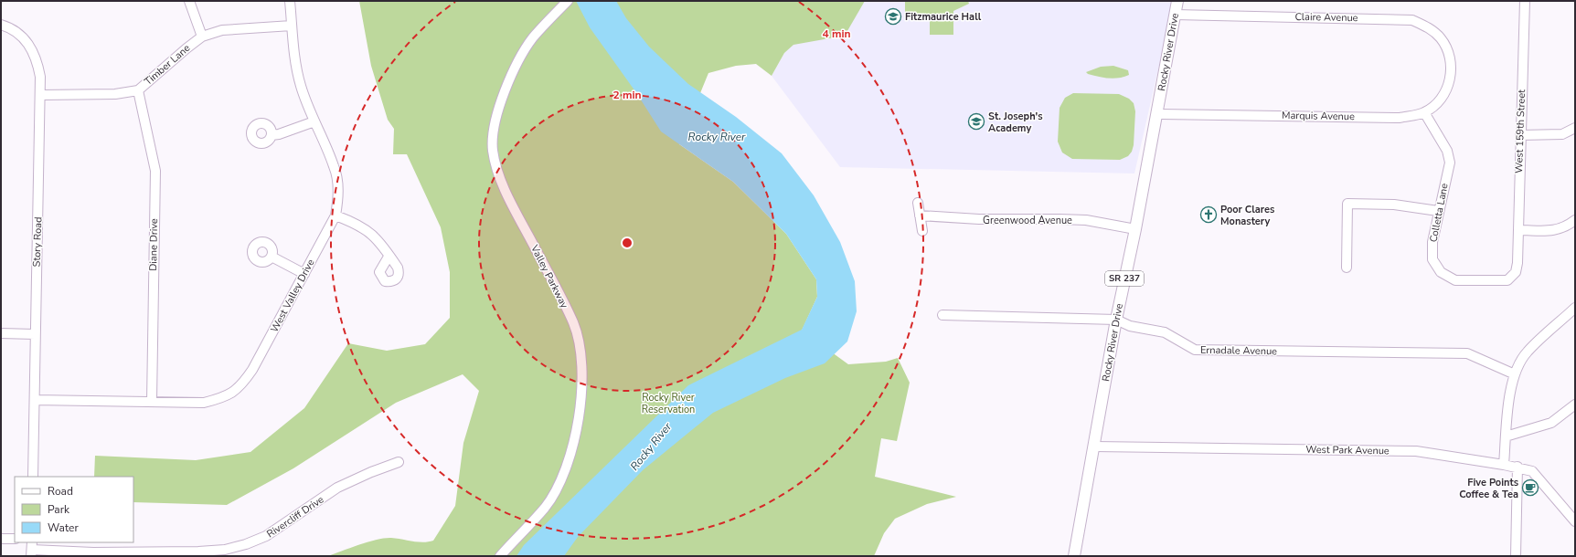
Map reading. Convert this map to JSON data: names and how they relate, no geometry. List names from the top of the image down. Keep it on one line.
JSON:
{"streets":{"main road":["Rocky River Drive","SR 237"],"street":["Claire Avenue","Timber Lane","Marquis Avenue","West 159th Street","Colletta Lane","Greenwood Avenue","Story Road","Diane Drive","Valley Parkway","West Valley Drive","Ernadale Avenue","West Park Avenue","Rivercliff Drive"]},"crossings":[["Claire Avenue","Rocky River Drive"],["Claire Avenue","Marquis Avenue"],["Rocky River Drive","Marquis Avenue"],["Rocky River Drive","Greenwood Avenue"],["Rocky River Drive","Ernadale Avenue"],["Rocky River Drive","West Park Avenue"],["Timber Lane","Story Road"],["Timber Lane","Diane Drive"],["Timber Lane","West Valley Drive"],["Marquis Avenue","Colletta Lane"],["West 159th Street","Colletta Lane"],["Story Road","West Valley Drive"],["Diane Drive","West Valley Drive"]],"water":["Rocky River"],"parks":["Rocky River Reservation"],"places":{"school or university":["Fitzmaurice Hall","St. Joseph's Academy"],"church":["Poor Clares Monastery"],"cafe":["Five Points Coffee & Tea"]},"legend":["Road","Park","Water"],"rings":["4 min","2 min"]}
